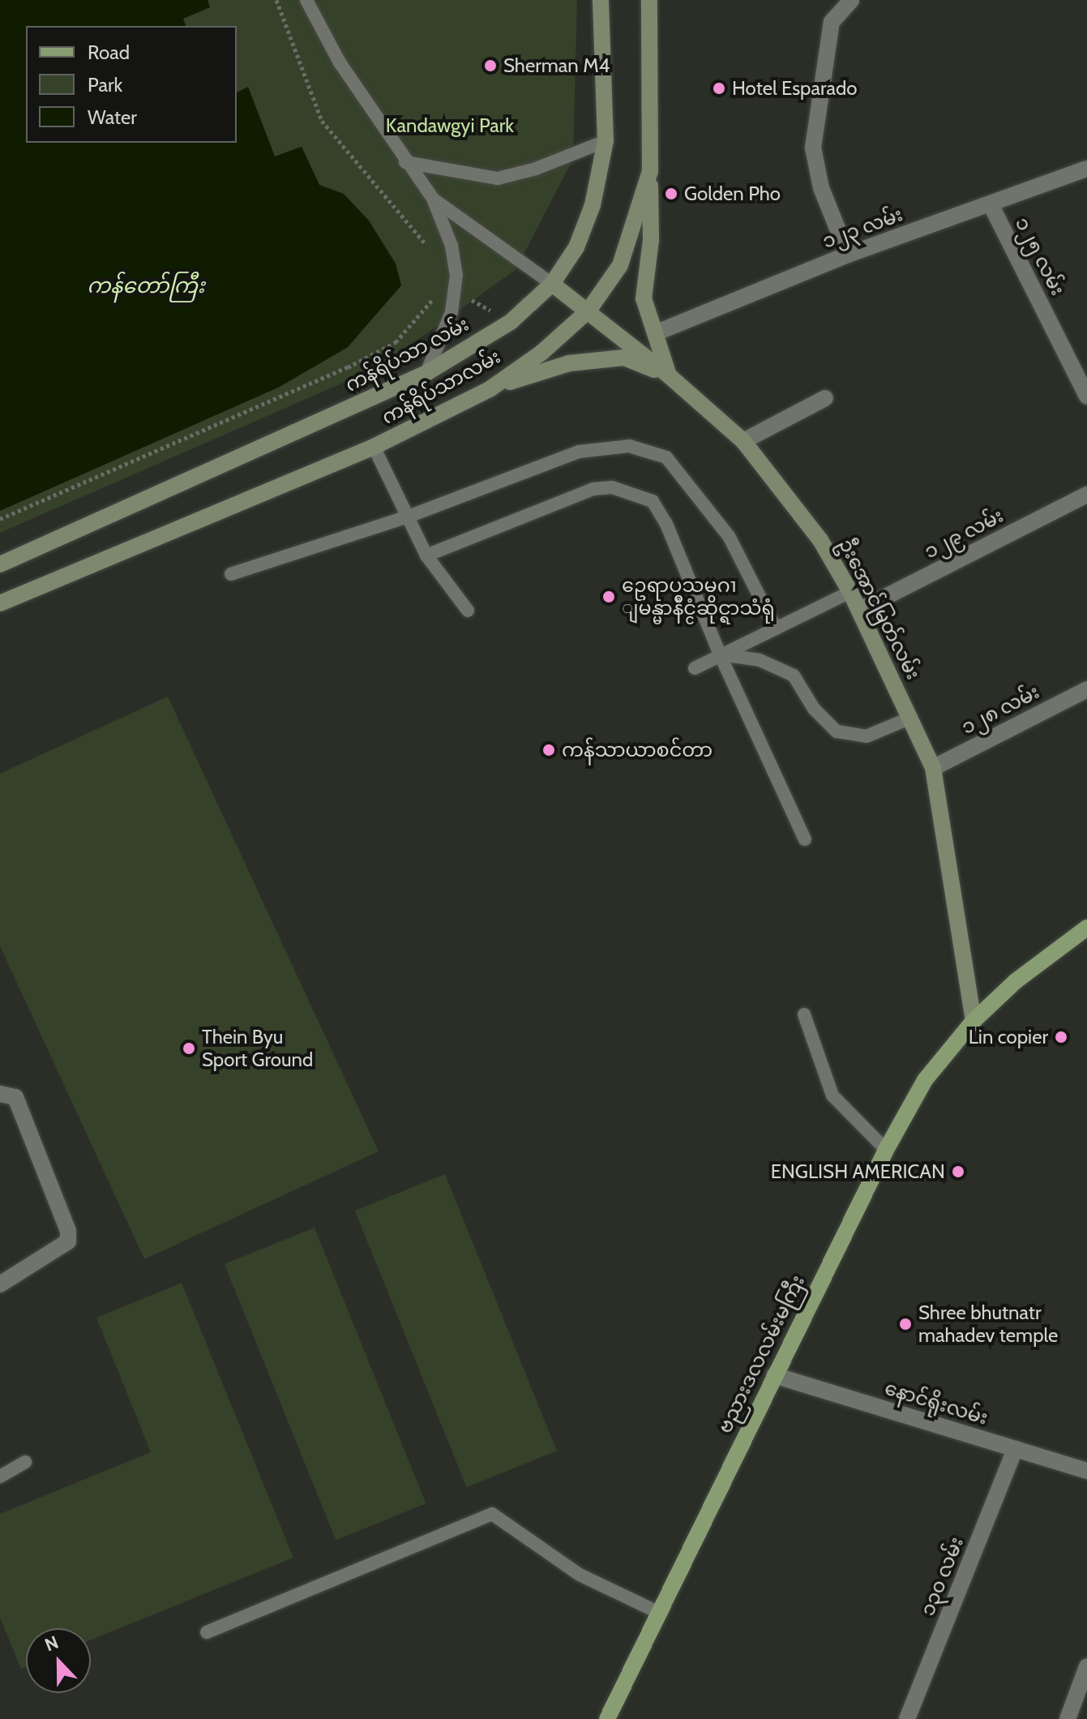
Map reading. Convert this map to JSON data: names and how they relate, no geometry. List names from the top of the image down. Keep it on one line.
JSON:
{"streets":{"main road":["ကန်ရိပ်သာ လမ်း","ကန်ရိပ်သာလမ်း","ဦးအောင်မြတ်လမ်း","ဗညားဒလလမ်းမကြီး"],"street":["၁၂၃ လမ်း","၁၂၅ လမ်း","၁၂၉ လမ်း","၁၂၈ လမ်း","နောင်ရိုးလမ်း","၁၃၀ လမ်း"]},"crossings":[["၁၂၃ လမ်း","၁၂၅ လမ်း"],["ကန်ရိပ်သာ လမ်း","ဦးအောင်မြတ်လမ်း"],["ကန်ရိပ်သာလမ်း","ဦးအောင်မြတ်လမ်း"],["၁၂၉ လမ်း","ဦးအောင်မြတ်လမ်း"],["ဦးအောင်မြတ်လမ်း","၁၂၈ လမ်း"],["ဦးအောင်မြတ်လမ်း","ဗညားဒလလမ်းမကြီး"],["ဗညားဒလလမ်းမကြီး","နောင်ရိုးလမ်း"],["နောင်ရိုးလမ်း","၁၃၀ လမ်း"]],"water":["ကန်တော်ကြီး"],"parks":["Kandawgyi Park"],"places":["Sherman M4","Hotel Esparado","Golden Pho","ဥေရာပသမဂၢ ျမန္မာနိဳင္ငံဆိုင္ရာသံရုံ","ကန်သာယာစင်တာ","Lin copier","Thein Byu Sport Ground","ENGLISH AMERICAN","Shree bhutnatr mahadev temple"],"legend":["Road","Park","Water"],"north":"top"}
